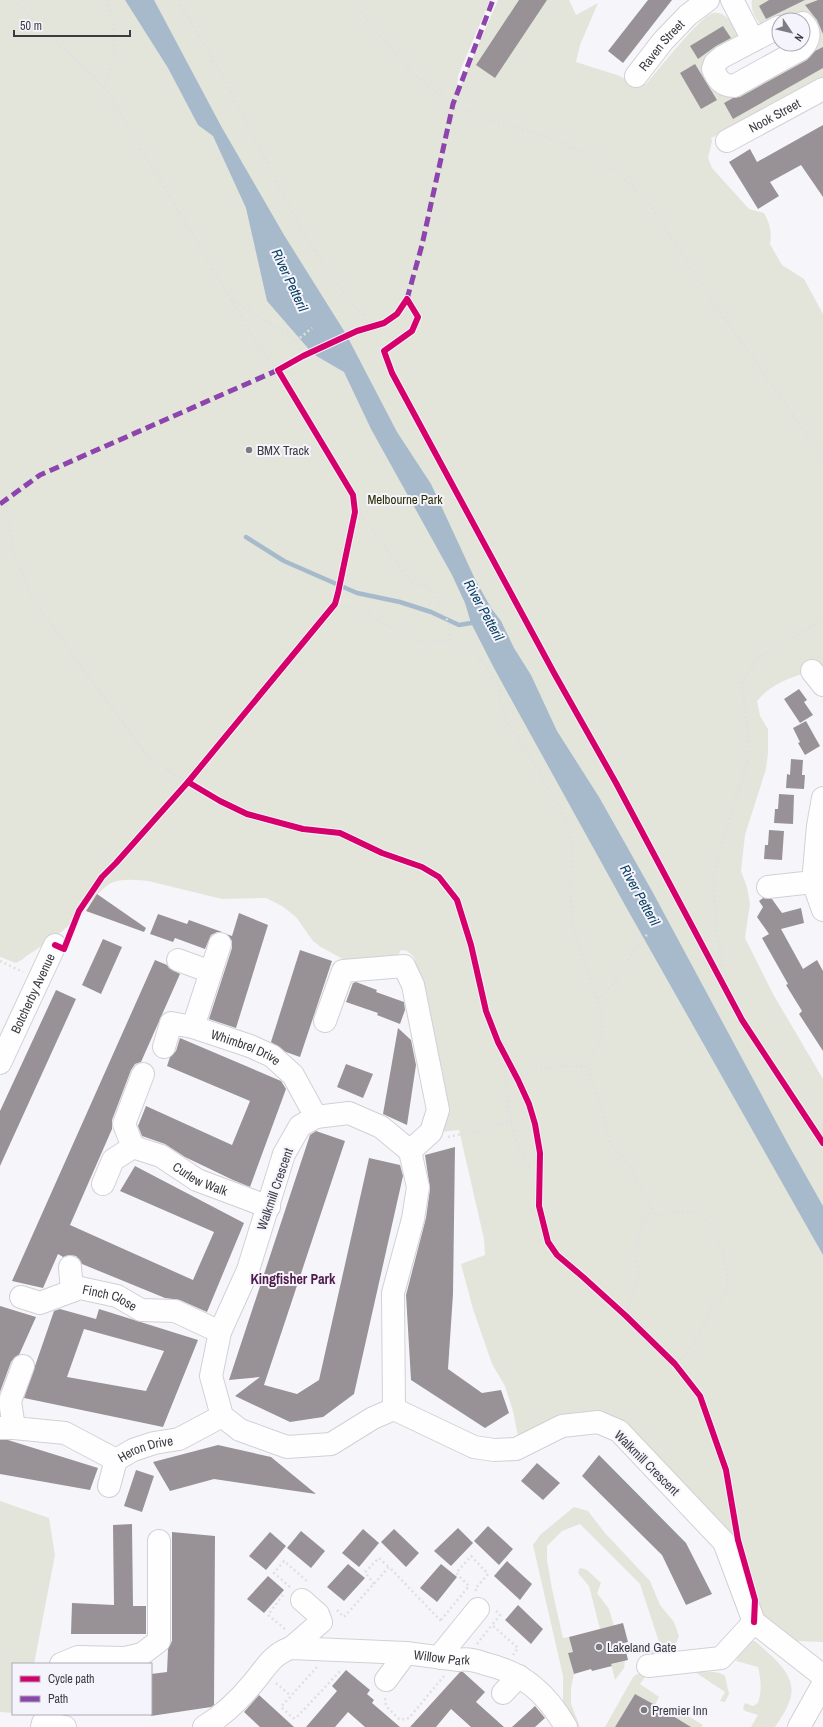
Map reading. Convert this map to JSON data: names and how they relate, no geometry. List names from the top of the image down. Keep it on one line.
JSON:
{"streets":{"street":["Raven Street","Nook Street","Botcherby Avenue","Whimbrel Drive","Curlew Walk","Walkmill Crescent","Finch Close","Heron Drive","Willow Park"]},"crossings":[["Whimbrel Drive","Walkmill Crescent"],["Curlew Walk","Walkmill Crescent"],["Walkmill Crescent","Finch Close"],["Walkmill Crescent","Heron Drive"]],"districts":["Kingfisher Park"],"water":["River Petteril"],"parks":["Melbourne Park"],"places":["BMX Track","Lakeland Gate","Premier Inn"],"legend":["Cycle path","Path"],"scale_bar":"50 m","north":"bottom right"}
